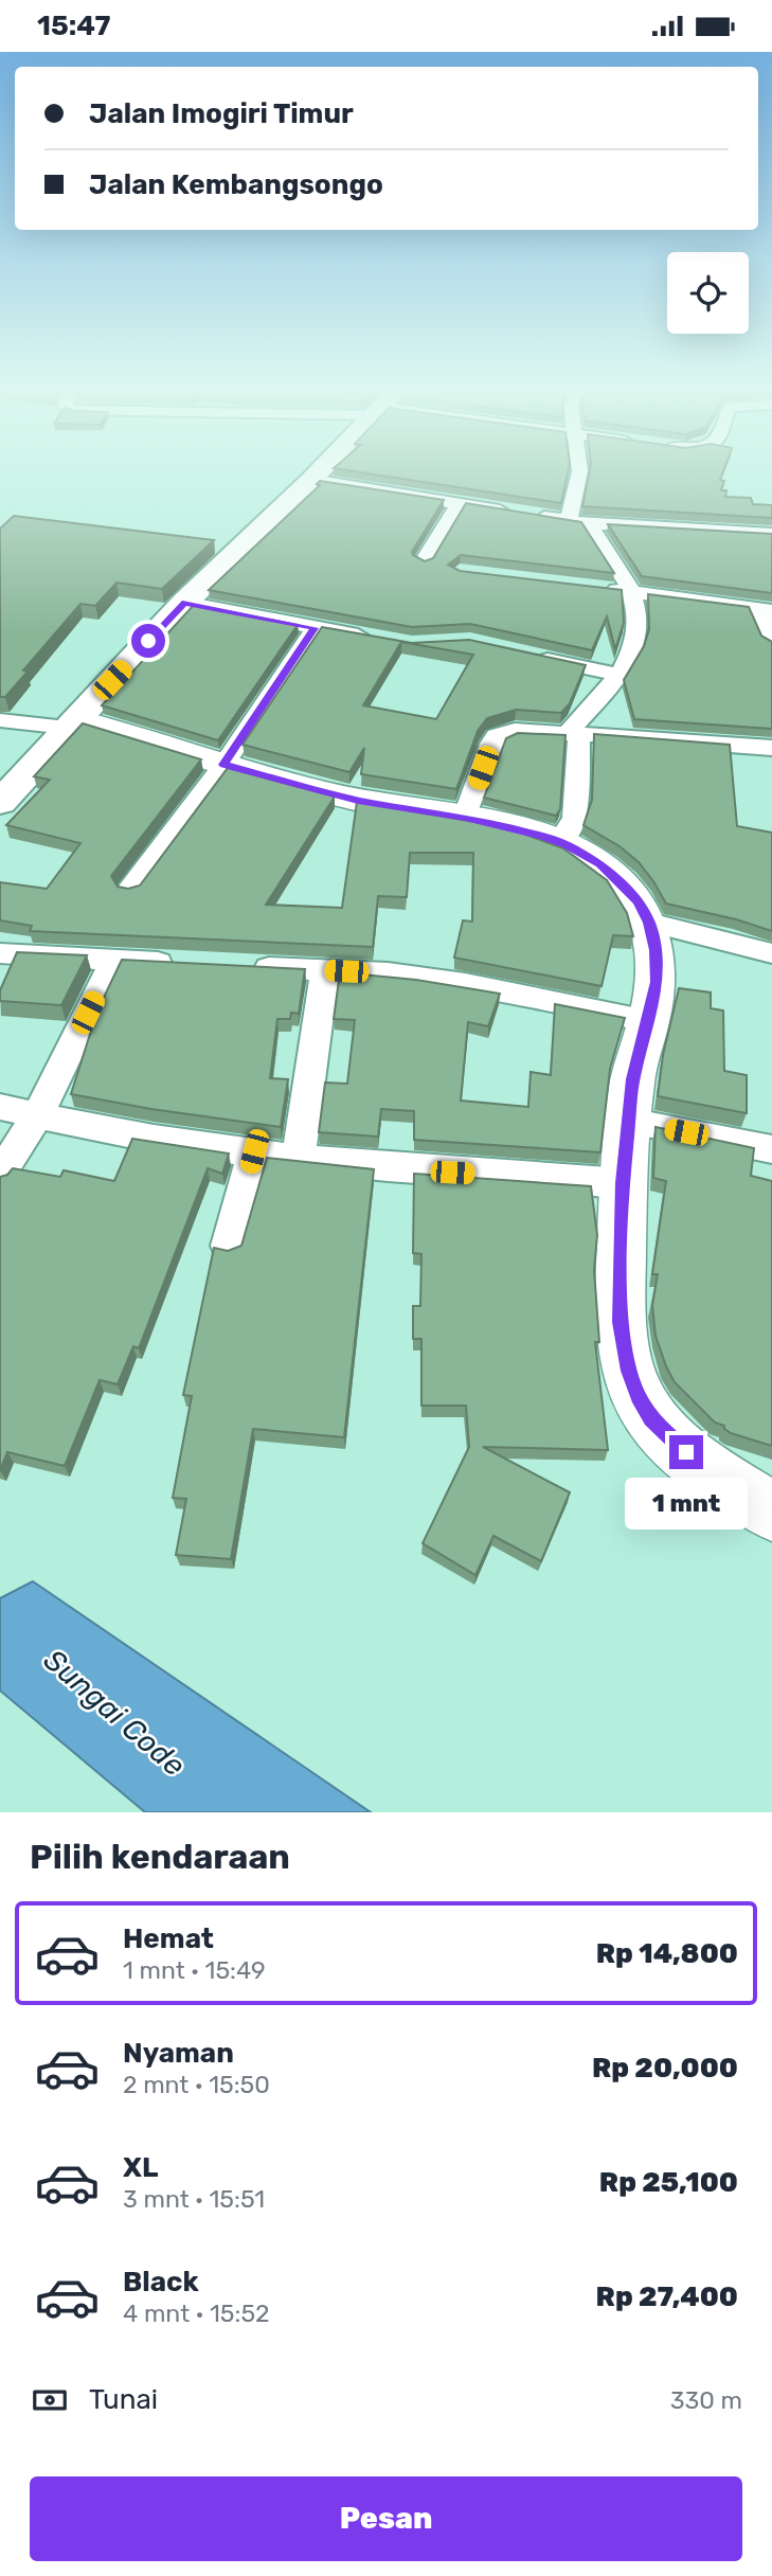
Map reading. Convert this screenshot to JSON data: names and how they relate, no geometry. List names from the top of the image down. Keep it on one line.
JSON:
{"water":["Sungai Code"],"page":{"status":"15:47","banner":["Jalan Imogiri Timur","Jalan Kembangsongo"],"bubble":"1 mnt","heading":"Pilih kendaraan","list":[{"name":"Hemat","note":"1 mnt · 15:49","value":"Rp 14,800"},{"name":"Nyaman","note":"2 mnt · 15:50","value":"Rp 20,000"},{"name":"XL","note":"3 mnt · 15:51","value":"Rp 25,100"},{"name":"Black","note":"4 mnt · 15:52","value":"Rp 27,400"}],"pay":["Tunai","330 m"],"buttons":"Pesan"}}
